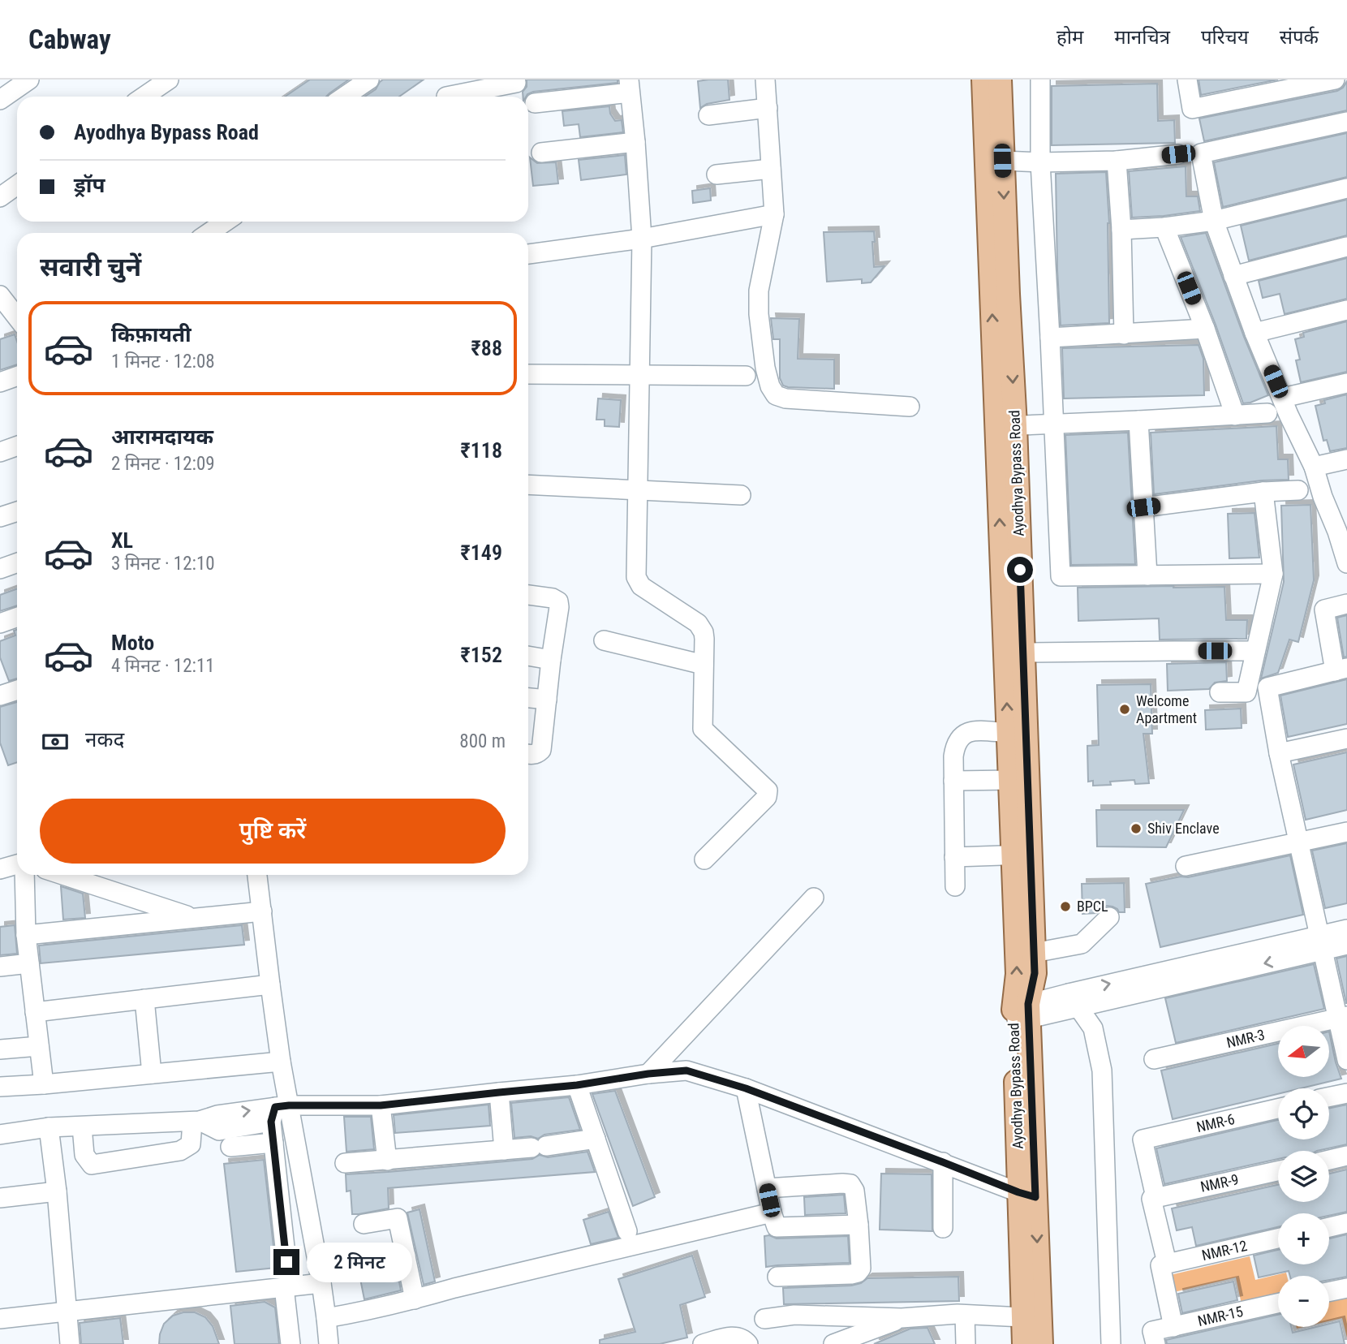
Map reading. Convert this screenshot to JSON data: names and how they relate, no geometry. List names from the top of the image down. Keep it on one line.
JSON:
{"streets":{"main road":["Ayodhya Bypass Road"],"street":["NMR-3","NMR-6","NMR-9","NMR-12","NMR-15"]},"crossings":[["NMR-6","NMR-9"]],"places":["Welcome Apartment","Shiv Enclave","BPCL"],"north":"left","page":{"header":"Cabway","nav":["होम","मानचित्र","परिचय","संपर्क"],"banner":["Ayodhya Bypass Road","ड्रॉप"],"heading":"सवारी चुनें","list":[{"name":"किफ़ायती","note":"1 मिनट · 12:08","value":"₹88"},{"name":"आरामदायक","note":"2 मिनट · 12:09","value":"₹118"},{"name":"XL","note":"3 मिनट · 12:10","value":"₹149"},{"name":"Moto","note":"4 मिनट · 12:11","value":"₹152"}],"pay":["नकद","800 m"],"buttons":"पुष्टि करें","map_buttons":["+","−"],"bubble":"2 मिनट"}}
